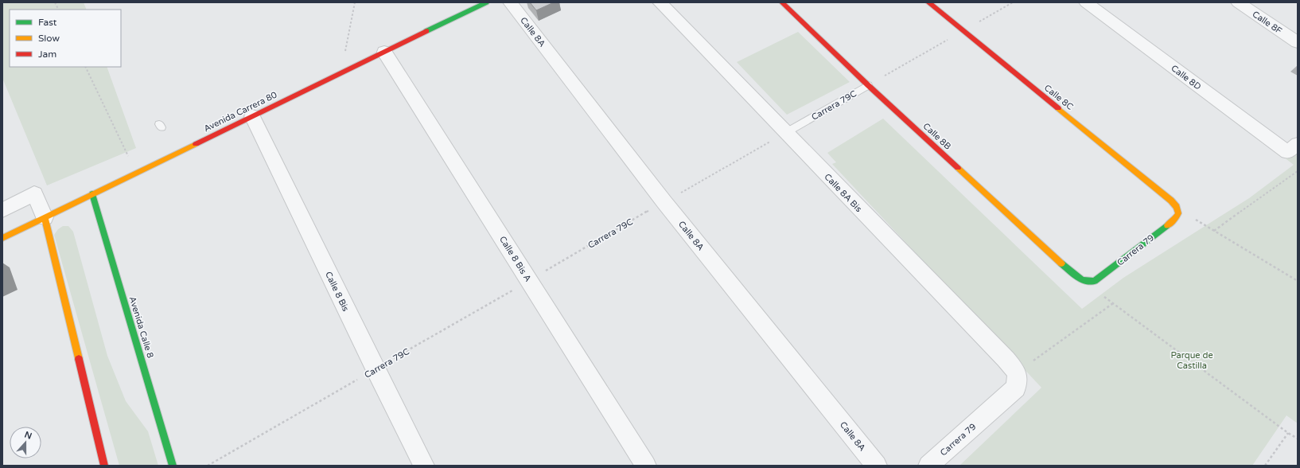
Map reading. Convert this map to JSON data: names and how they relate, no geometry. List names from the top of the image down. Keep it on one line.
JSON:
{"streets":{"street":["Calle 8F","Calle 8A","Calle 8D","Calle 8C","Avenida Carrera 80","Calle 8B","Calle 8A Bis","Carrera 79","Calle 8 Bis A","Calle 8 Bis","Avenida Calle 8"],"lane":["Carrera 79C"]},"crossings":[["Calle 8A","Carrera 79C"],["Calle 8C","Carrera 79"],["Carrera 79C","Calle 8B"],["Carrera 79C","Calle 8A Bis"],["Carrera 79C","Calle 8 Bis A"],["Carrera 79C","Calle 8 Bis"],["Avenida Carrera 80","Calle 8 Bis A"],["Avenida Carrera 80","Calle 8 Bis"],["Avenida Carrera 80","Avenida Calle 8"],["Calle 8B","Carrera 79"],["Calle 8A Bis","Carrera 79"]],"parks":["Parque de Castilla"],"legend":["Fast","Slow","Jam"],"north":"top"}
